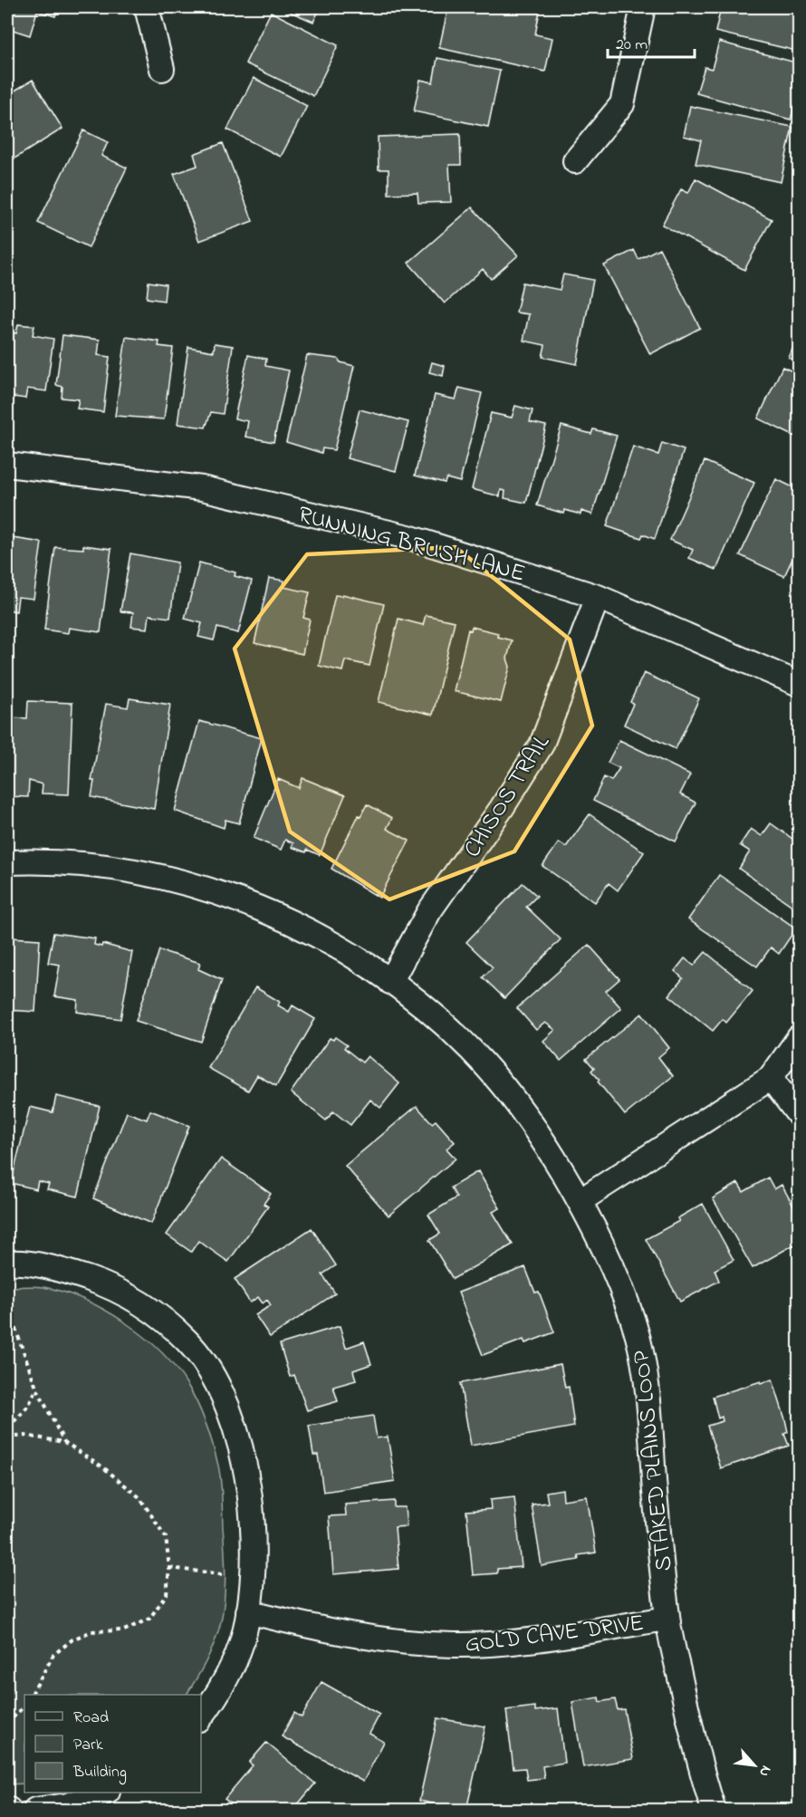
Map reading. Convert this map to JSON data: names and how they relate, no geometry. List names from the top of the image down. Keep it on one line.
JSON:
{"streets":{"street":["RUNNING BRUSH LANE","CHISOS TRAIL","STAKED PLAINS LOOP","GOLD CAVE DRIVE"]},"crossings":[["RUNNING BRUSH LANE","CHISOS TRAIL"],["CHISOS TRAIL","STAKED PLAINS LOOP"],["STAKED PLAINS LOOP","GOLD CAVE DRIVE"]],"legend":["Road","Park","Building"],"scale_bar":"20 m","north":"bottom right"}
